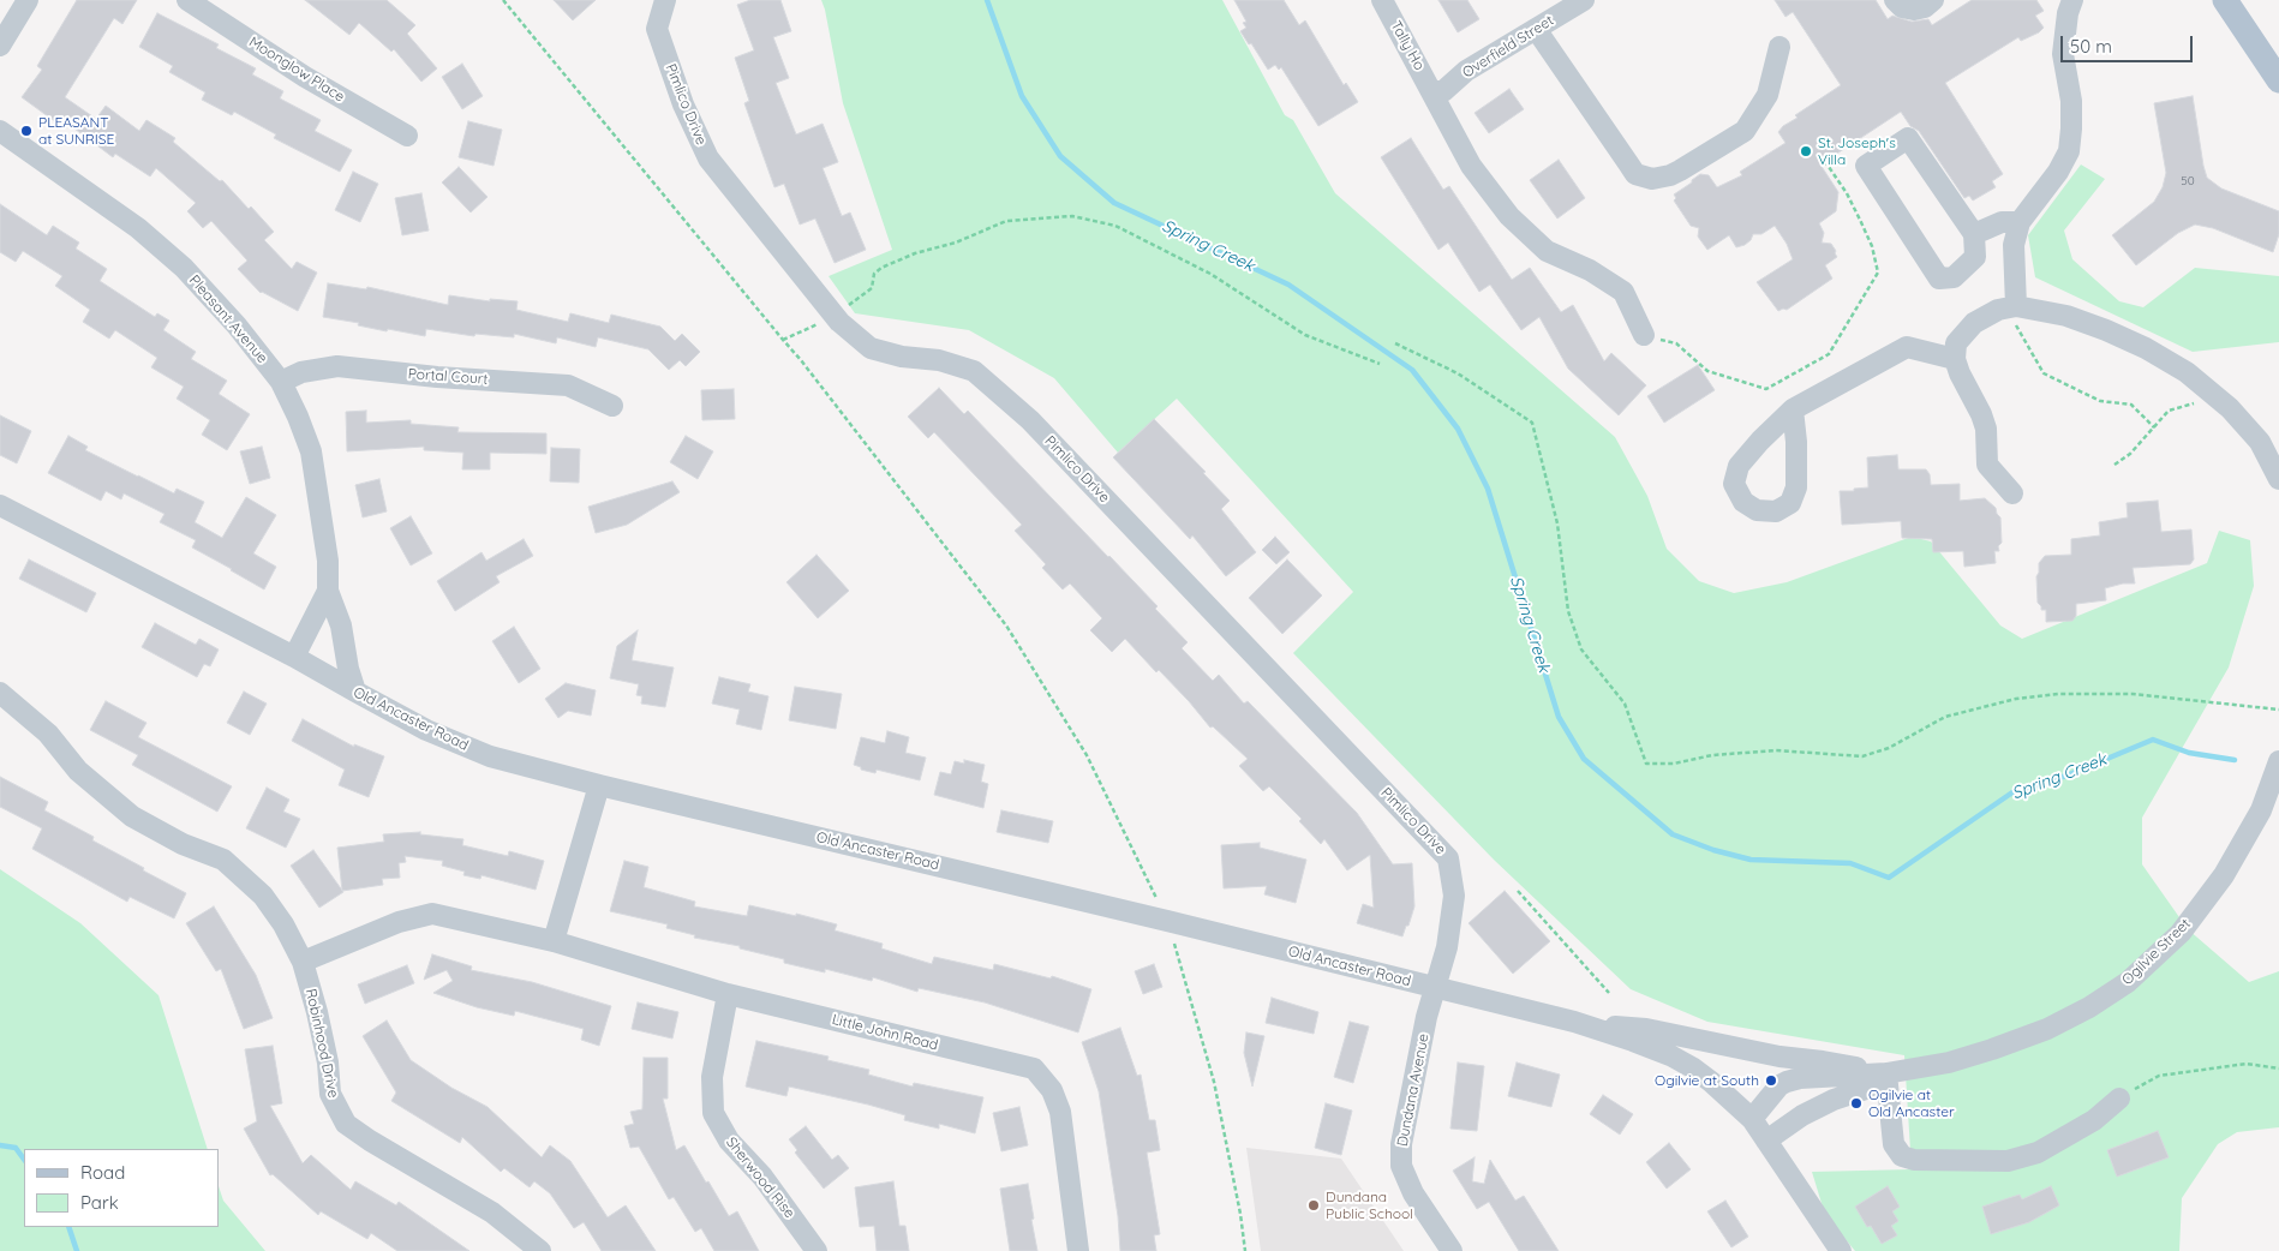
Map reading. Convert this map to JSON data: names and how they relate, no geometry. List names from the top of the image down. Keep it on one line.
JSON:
{"streets":{"street":["Tally Ho","Overfield Street","Moonglow Place","Pimlico Drive","Pleasant Avenue","Portal Court","Old Ancaster Road","Ogilvie Street","Little John Road","Robinhood Drive","Dundana Avenue","Sherwood Rise"]},"crossings":[["Tally Ho","Overfield Street"],["Pimlico Drive","Old Ancaster Road"],["Pimlico Drive","Dundana Avenue"],["Pleasant Avenue","Portal Court"],["Pleasant Avenue","Old Ancaster Road"],["Old Ancaster Road","Ogilvie Street"],["Old Ancaster Road","Dundana Avenue"],["Little John Road","Robinhood Drive"],["Little John Road","Sherwood Rise"]],"water":["Spring Creek"],"places":["PLEASANT at SUNRISE","St. Joseph's Villa","Ogilvie at South","Ogilvie at Old Ancaster","Dundana Public School"],"house_numbers":["50"],"legend":["Road","Park"],"scale_bar":"50 m"}
